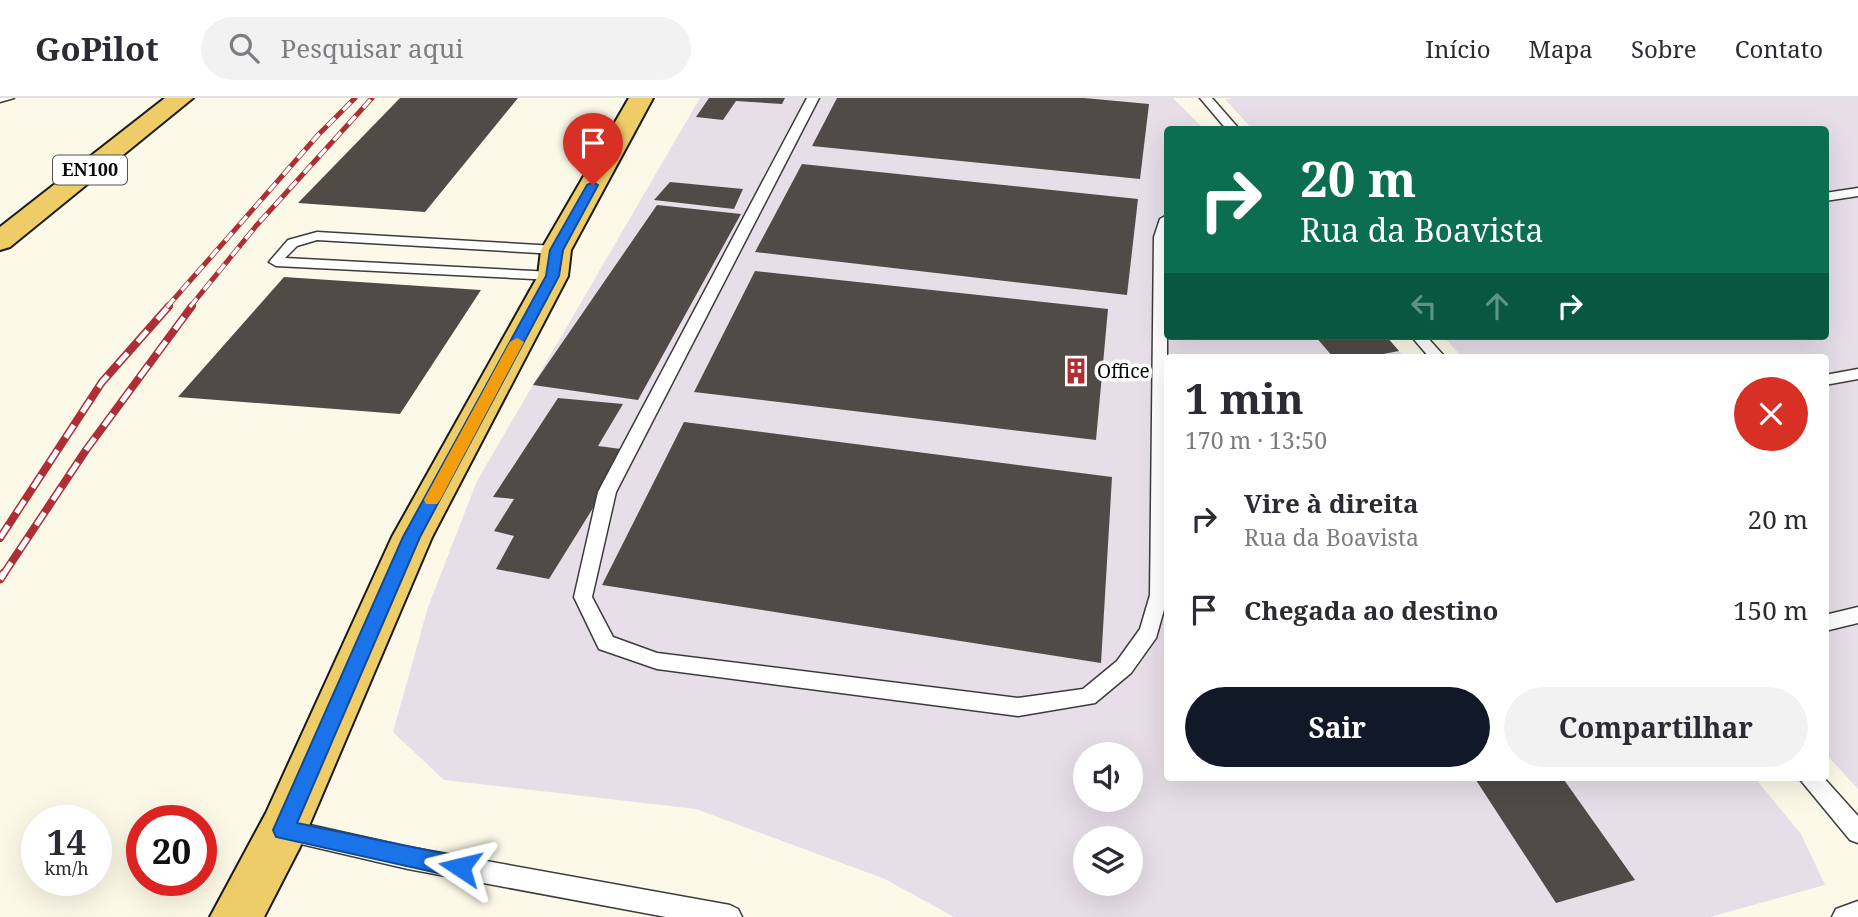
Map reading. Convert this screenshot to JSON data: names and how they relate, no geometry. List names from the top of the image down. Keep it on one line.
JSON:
{"streets":{"main road":["EN100"]},"places":{"building":["Office"]},"page":{"header":"GoPilot","search":"Pesquisar aqui","nav":["Início","Mapa","Sobre","Contato"],"turn":["20 m","Rua da Boavista"],"heading":["1 min","170 m · 13:50"],"list":[{"name":"Vire à direita","note":"Rua da Boavista","value":"20 m"},{"name":"Chegada ao destino","value":"150 m"}],"buttons":["Sair","Compartilhar"],"speed":"14 km/h","limit":"20"}}
